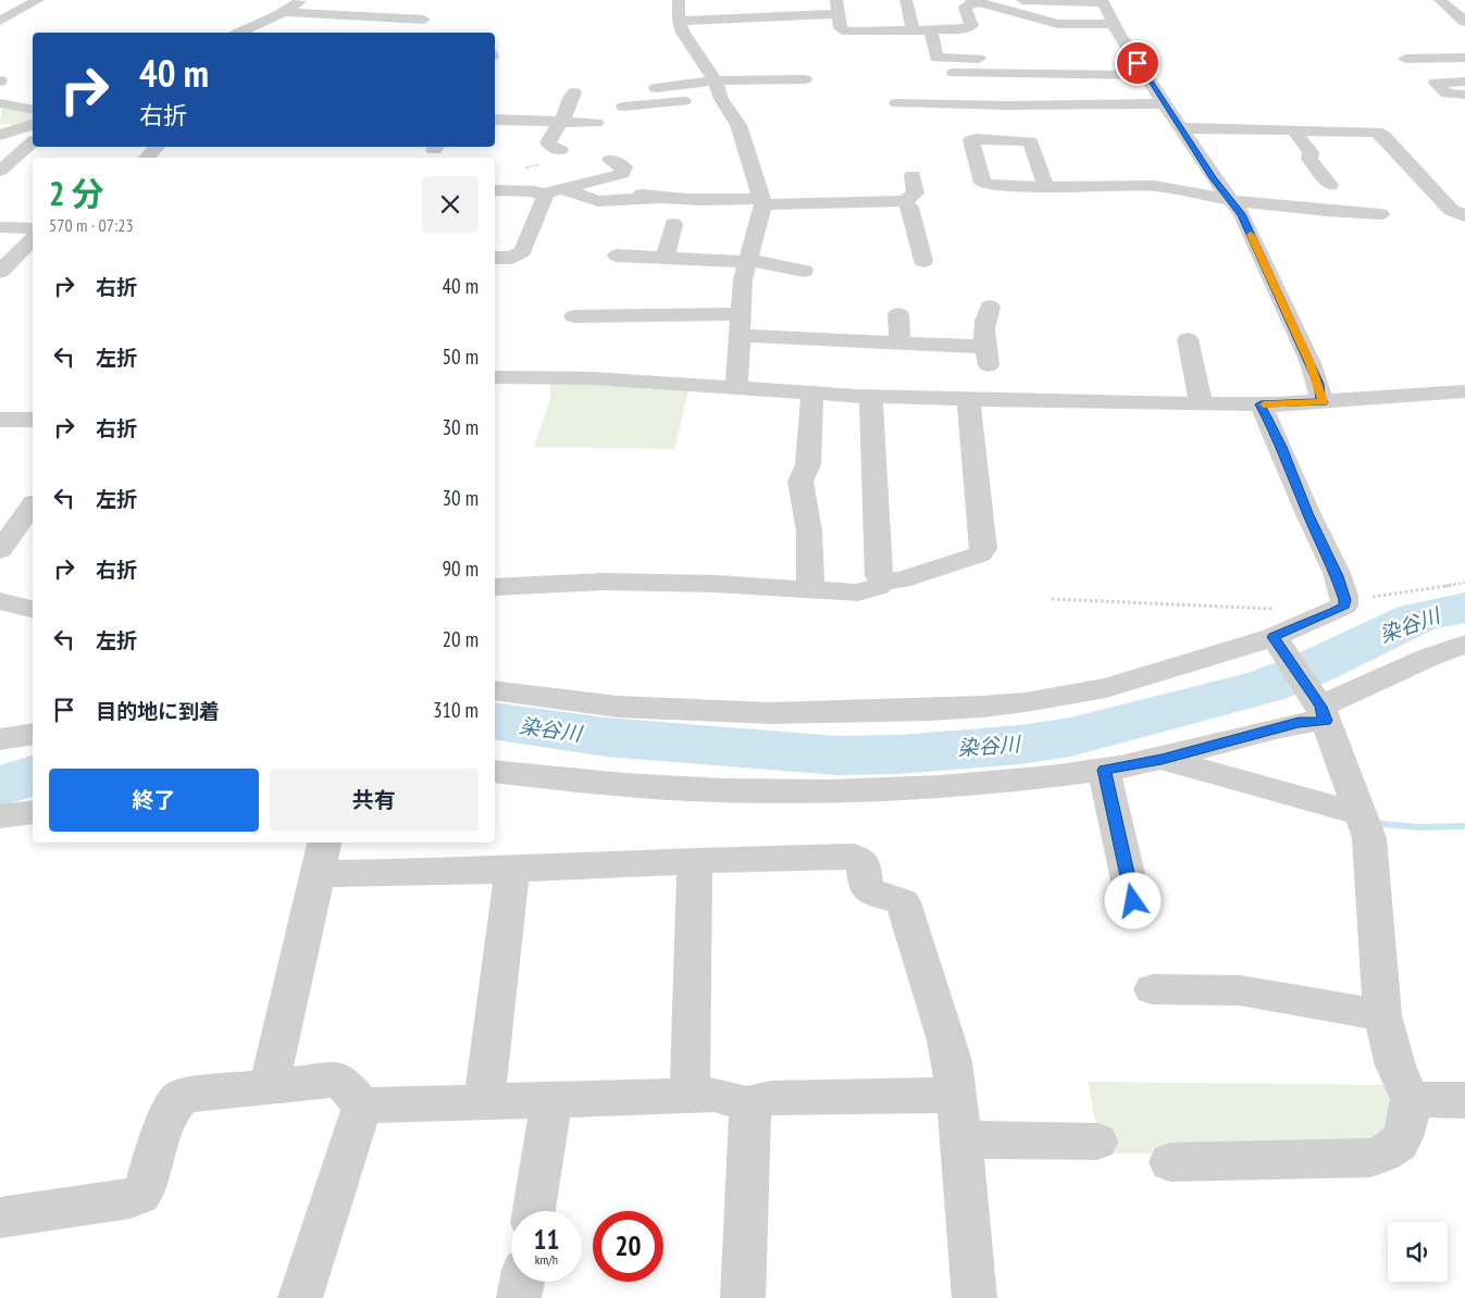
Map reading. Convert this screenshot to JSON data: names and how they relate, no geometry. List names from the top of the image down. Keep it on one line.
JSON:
{"water":["染谷川"],"page":{"turn":["40 m","右折"],"heading":["2 分","570 m · 07:23"],"list":[{"name":"右折","value":"40 m"},{"name":"左折","value":"50 m"},{"name":"右折","value":"30 m"},{"name":"左折","value":"30 m"},{"name":"右折","value":"90 m"},{"name":"左折","value":"20 m"},{"name":"目的地に到着","value":"310 m"}],"buttons":["終了","共有"],"speed":"11 km/h","limit":"20"}}
